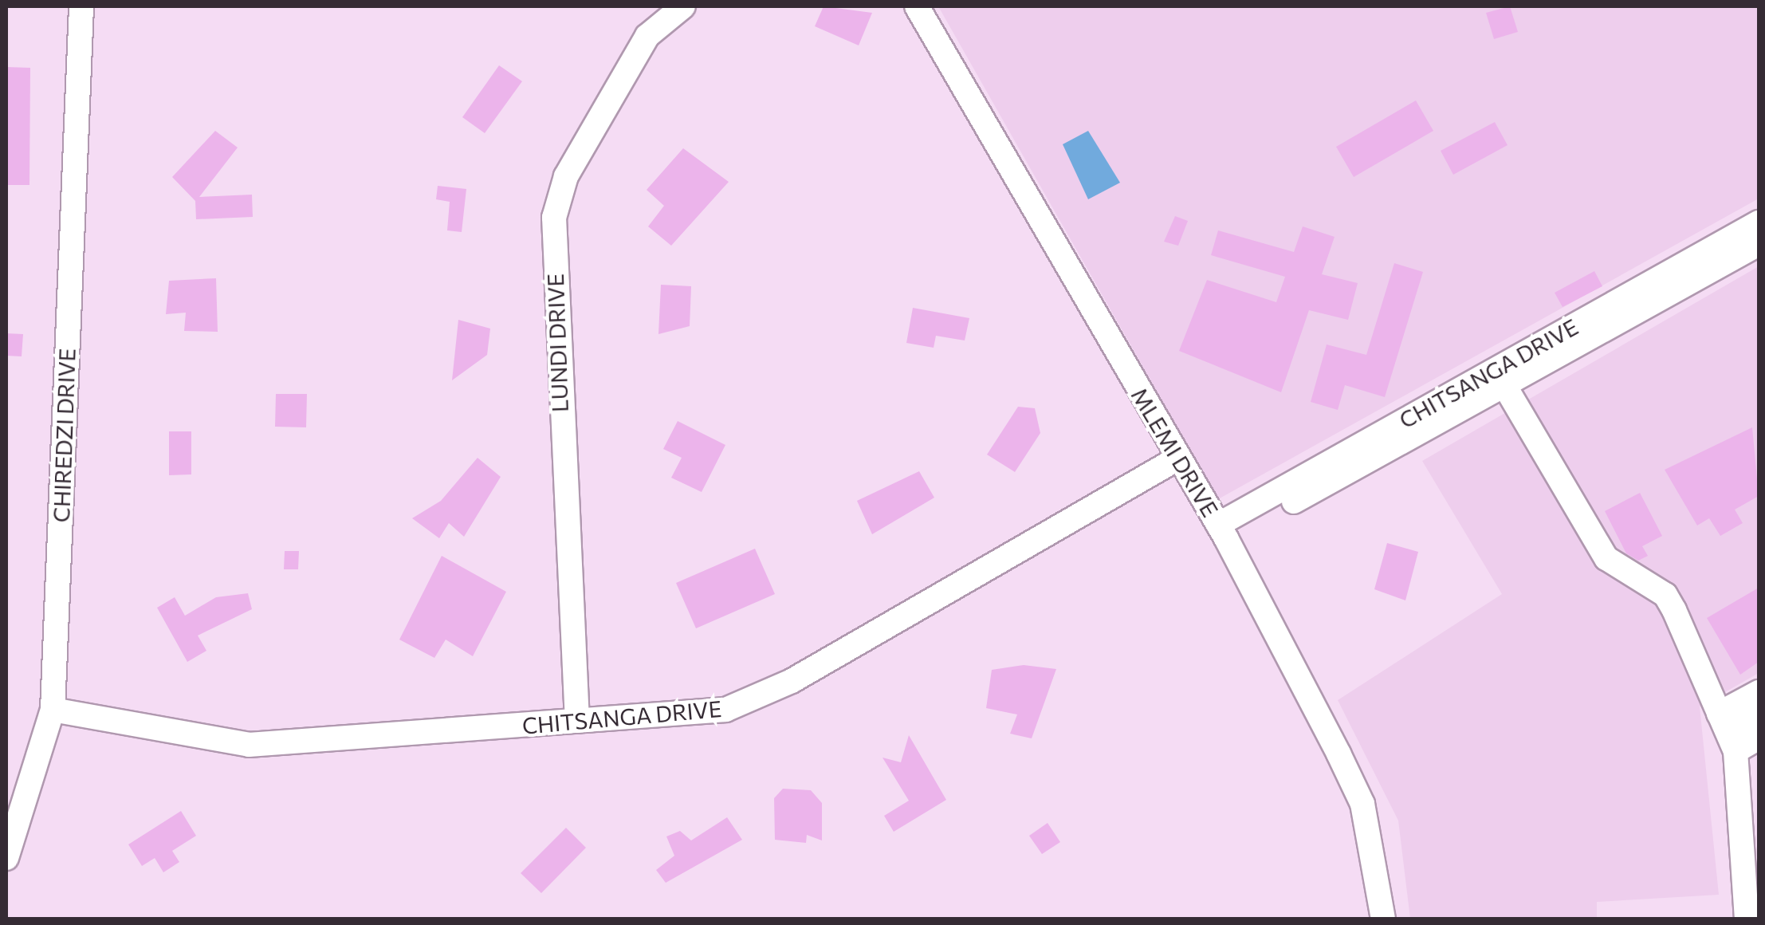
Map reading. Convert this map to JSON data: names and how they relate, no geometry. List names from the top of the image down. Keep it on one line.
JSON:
{"streets":{"street":["LUNDI DRIVE","CHITSANGA DRIVE","CHIREDZI DRIVE","MLEMI DRIVE"]},"crossings":[["LUNDI DRIVE","CHITSANGA DRIVE"],["CHITSANGA DRIVE","CHIREDZI DRIVE"],["CHITSANGA DRIVE","MLEMI DRIVE"]]}
